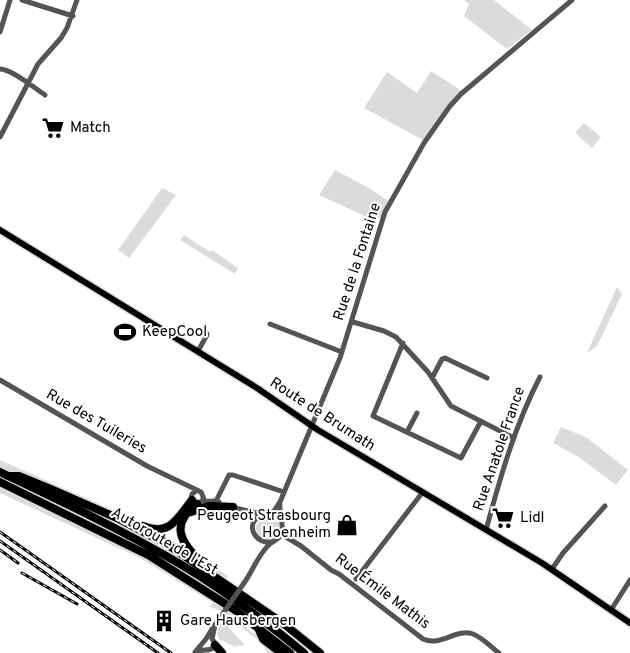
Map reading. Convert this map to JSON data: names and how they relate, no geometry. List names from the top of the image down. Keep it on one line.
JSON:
{"streets":{"highway":["Autoroute de l’Est"],"main road":["Route de Brumath"],"street":["Rue de la Fontaine","Rue des Tuileries","Rue Anatole France","Rue Émile Mathis"]},"crossings":[["Rue de la Fontaine","Route de Brumath"],["Rue de la Fontaine","Rue des Tuileries"],["Rue de la Fontaine","Rue Émile Mathis"],["Route de Brumath","Rue Anatole France"],["Rue des Tuileries","Rue Émile Mathis"]],"places":{"supermarket":["Match","Lidl"],"sports":["KeepCool"],"shop":["Peugeot Strasbourg Hoenheim"],"building":["Gare Hausbergen"]}}
